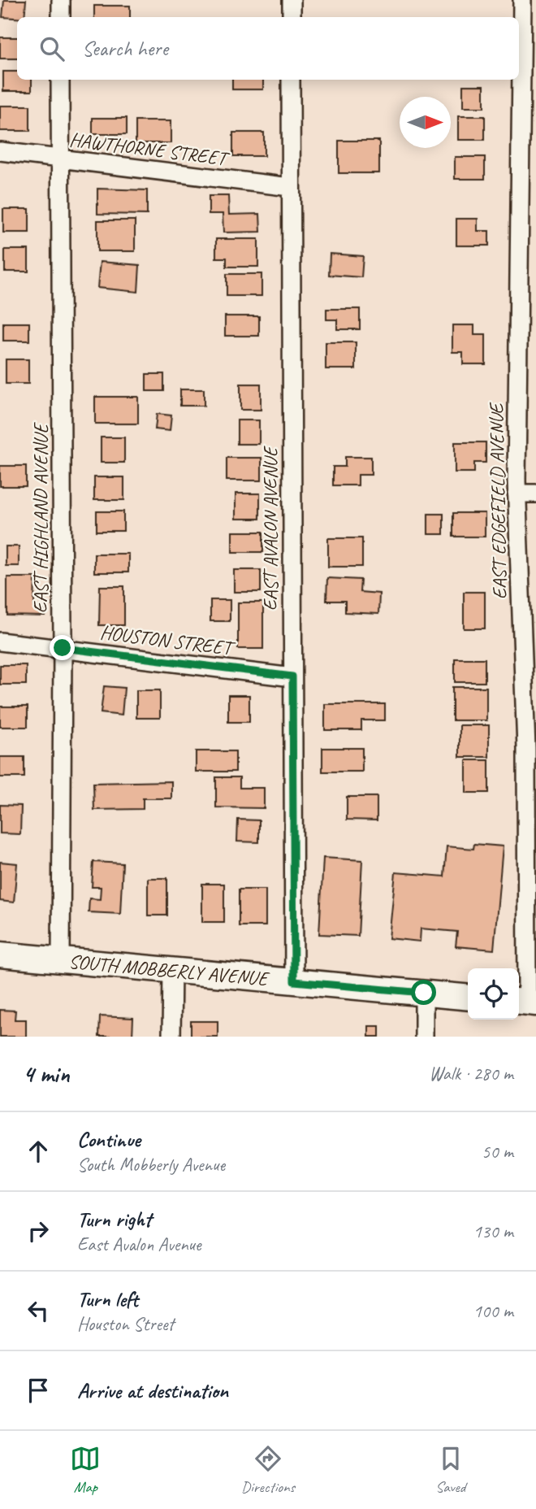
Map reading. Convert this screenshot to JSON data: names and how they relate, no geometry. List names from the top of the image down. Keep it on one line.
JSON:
{"streets":{"main road":["SOUTH MOBBERLY AVENUE"],"street":["HAWTHORNE STREET","EAST EDGEFIELD AVENUE","EAST HIGHLAND AVENUE","EAST AVALON AVENUE","HOUSTON STREET"]},"crossings":[["HAWTHORNE STREET","EAST HIGHLAND AVENUE"],["HAWTHORNE STREET","EAST AVALON AVENUE"],["EAST HIGHLAND AVENUE","HOUSTON STREET"],["EAST HIGHLAND AVENUE","SOUTH MOBBERLY AVENUE"],["EAST AVALON AVENUE","HOUSTON STREET"],["EAST AVALON AVENUE","SOUTH MOBBERLY AVENUE"]],"north":"right","page":{"search":"Search here","heading":["4 min","Walk · 280 m"],"list":[["Continue","South Mobberly Avenue","50 m"],["Turn right","East Avalon Avenue","130 m"],["Turn left","Houston Street","100 m"],"Arrive at destination"],"nav":["Map","Directions","Saved"]}}
